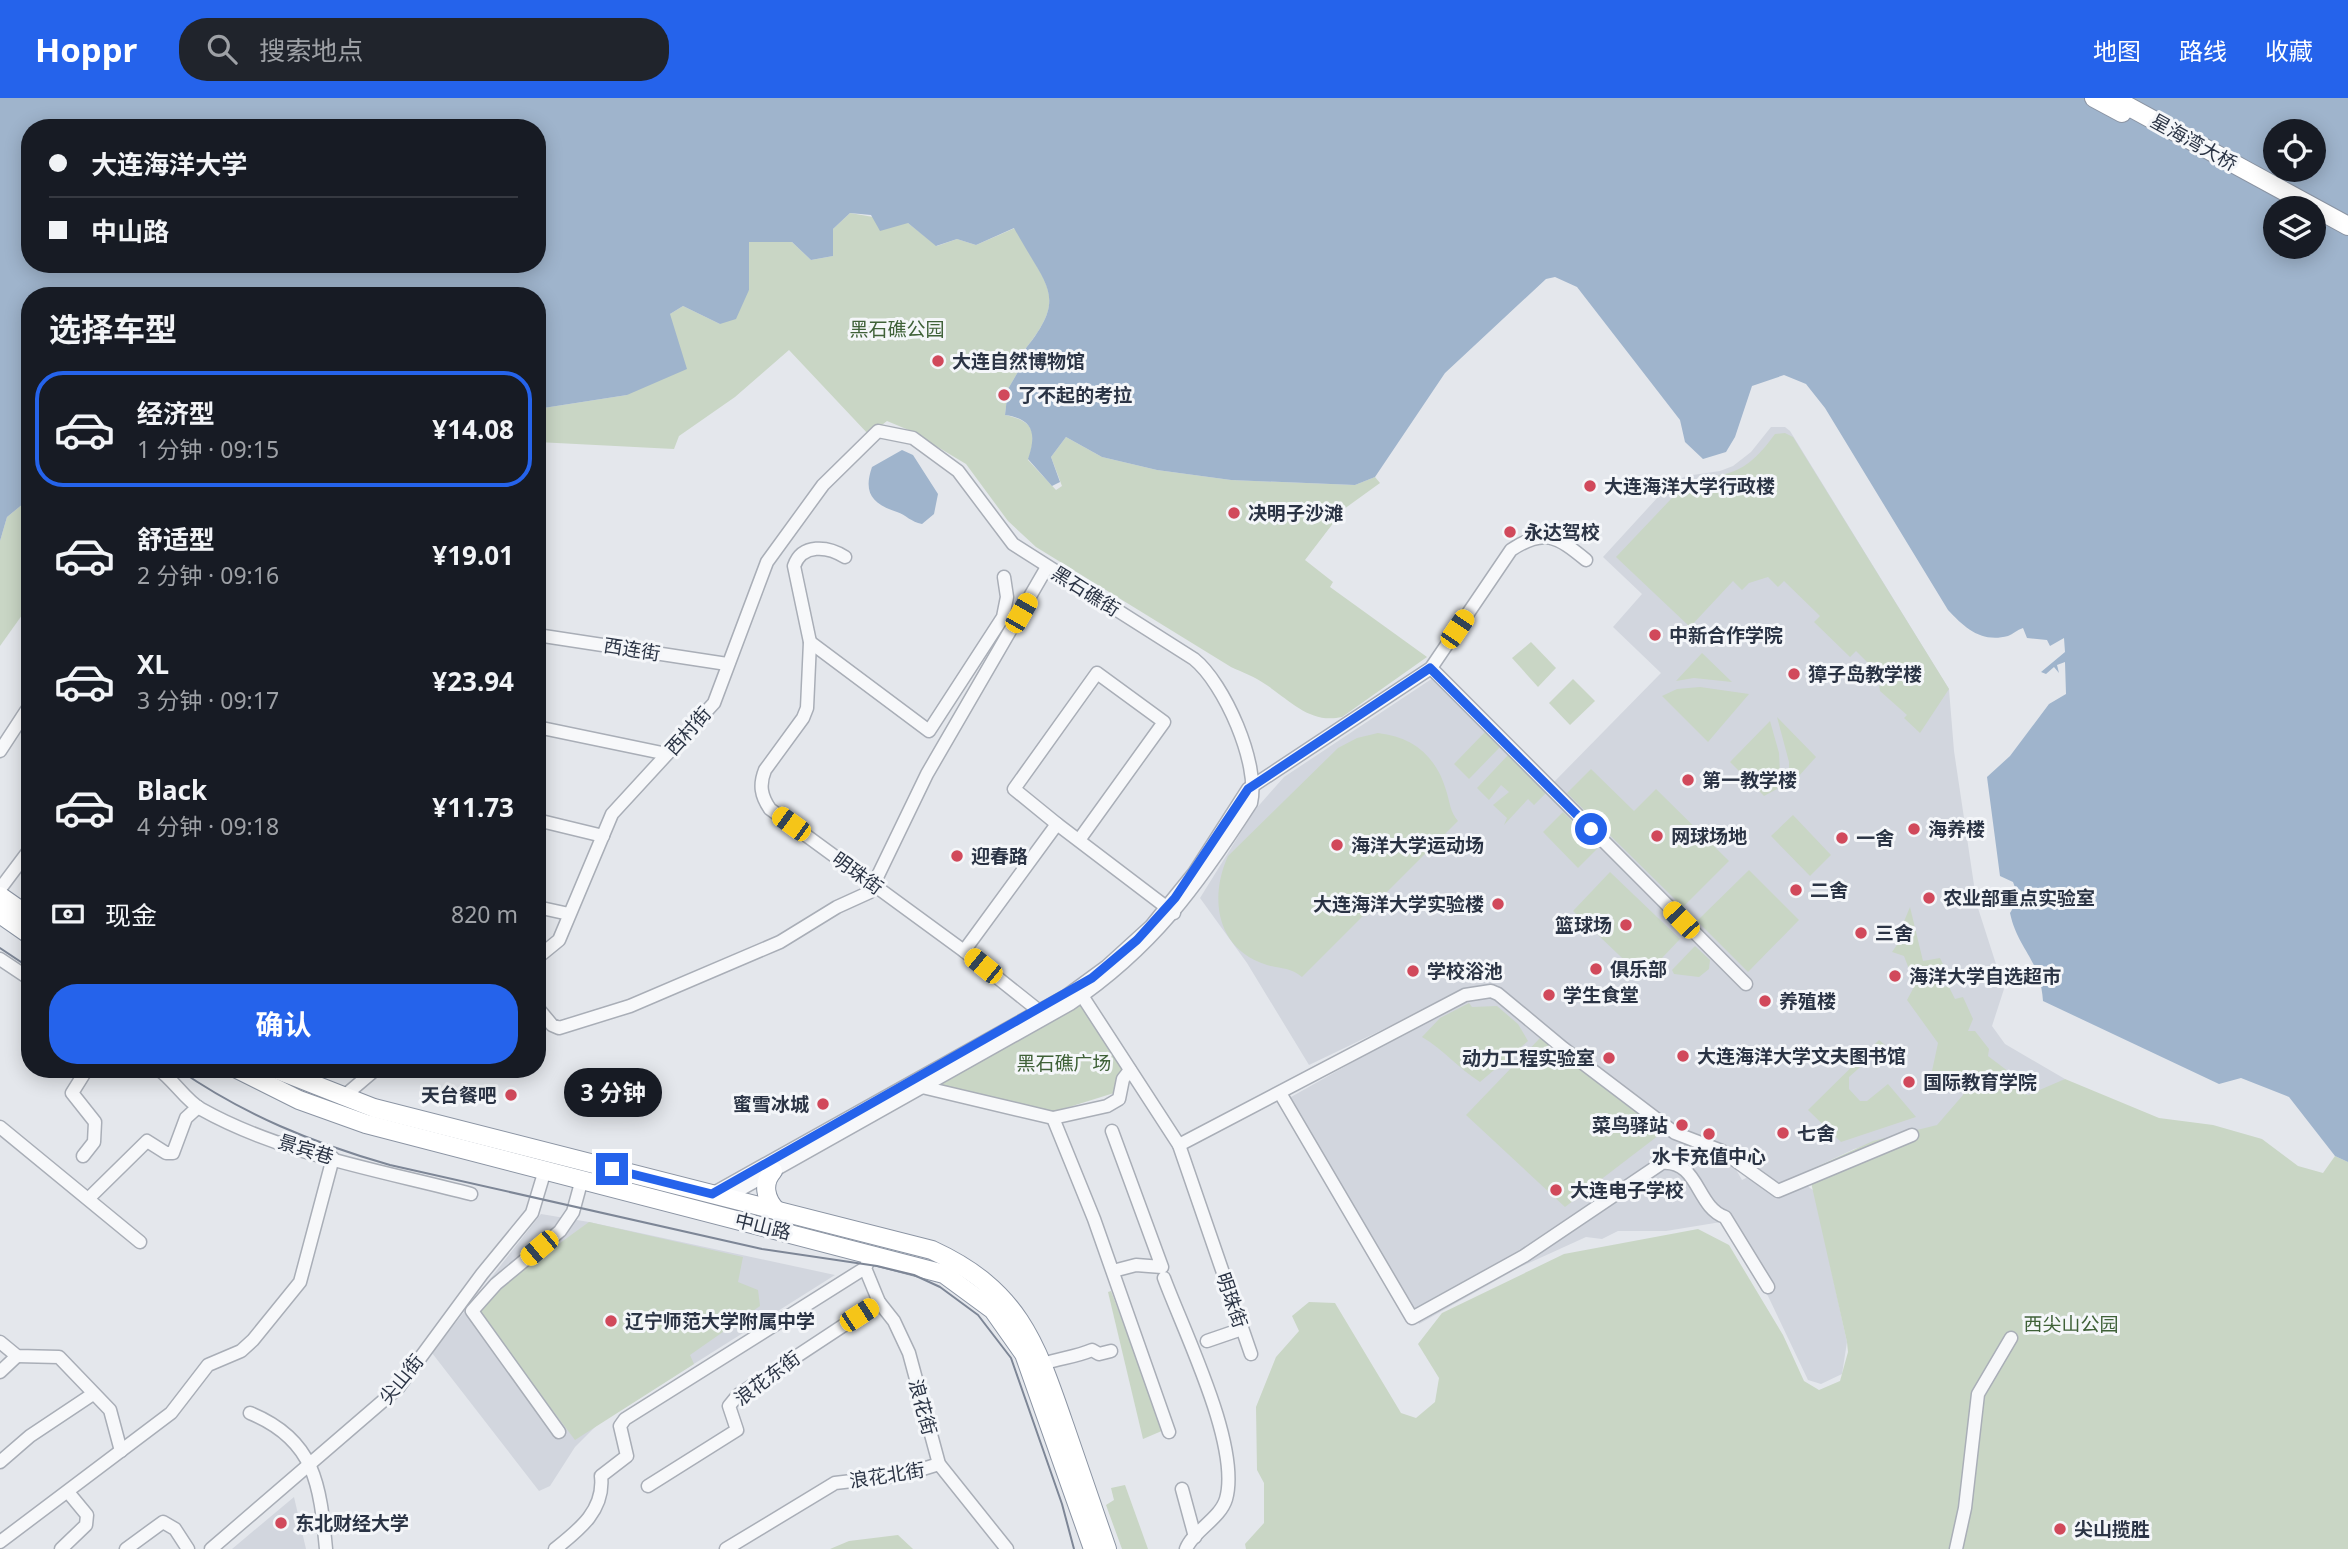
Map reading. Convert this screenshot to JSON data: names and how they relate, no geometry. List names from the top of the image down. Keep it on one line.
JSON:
{"streets":{"highway":["星海湾大桥","中山路"],"street":["黑石礁街","西连街","西村街","明珠街","景宾巷","浪花东街","尖山街","浪花街","浪花北街"]},"crossings":[["黑石礁街","西村街"],["西连街","西村街"],["中山路","尖山街"],["中山路","浪花街"],["浪花东街","浪花街"],["浪花街","浪花北街"]],"parks":["黑石礁公园","黑石礁广场","西尖山公园"],"places":["大连自然博物馆","了不起的考拉","大连海洋大学行政楼","决明子沙滩","永达驾校","中新合作学院","獐子岛教学楼","第一教学楼","海养楼","网球场地","一舍","海洋大学运动场","迎春路","二舍","农业部重点实验室","大连海洋大学实验楼","篮球场","三舍","俱乐部","学校浴池","海洋大学自选超市","学生食堂","养殖楼","大连海洋大学文夫图书馆","动力工程实验室","国际教育学院","天台餐吧","蜜雪冰城","菜鸟驿站","七舍","水卡充值中心","大连电子学校","辽宁师范大学附属中学","东北财经大学","尖山揽胜"],"page":{"header":"Hoppr","search":"搜索地点","nav":["地图","路线","收藏"],"banner":["大连海洋大学","中山路"],"heading":"选择车型","list":[{"name":"经济型","note":"1 分钟 · 09:15","value":"¥14.08"},{"name":"舒适型","note":"2 分钟 · 09:16","value":"¥19.01"},{"name":"XL","note":"3 分钟 · 09:17","value":"¥23.94"},{"name":"Black","note":"4 分钟 · 09:18","value":"¥11.73"}],"pay":["现金","820 m"],"buttons":"确认","bubble":"3 分钟"}}
